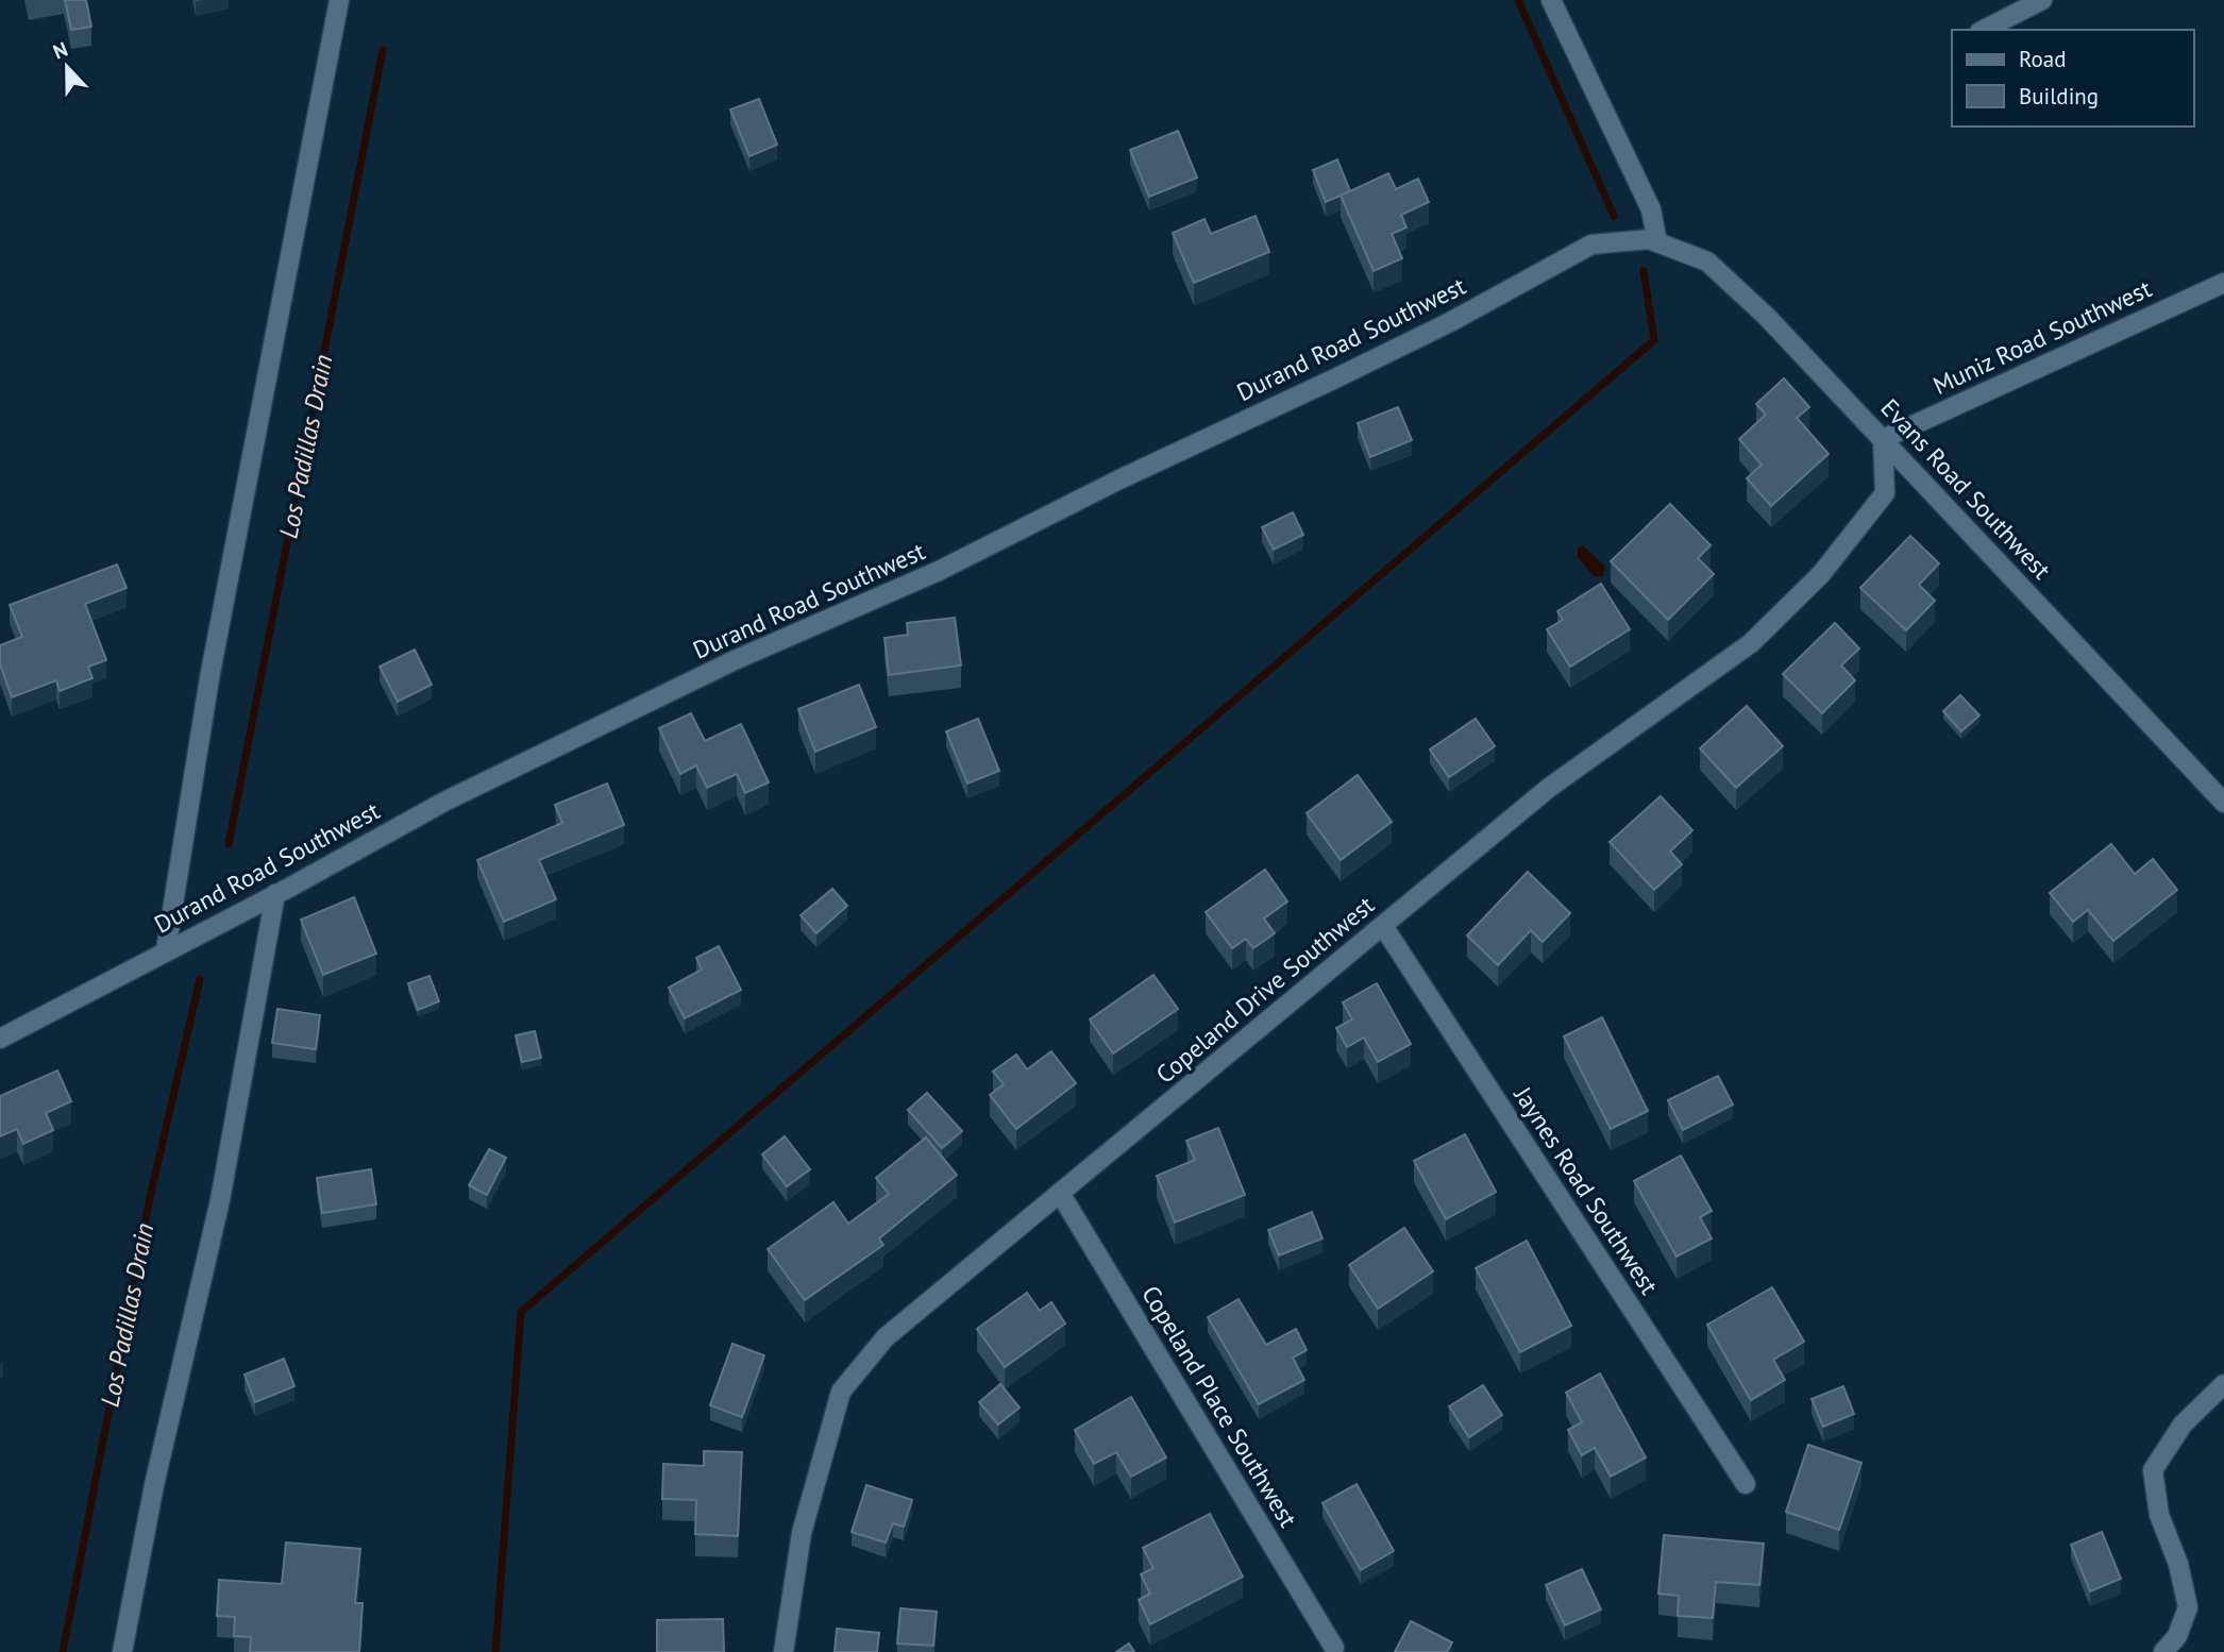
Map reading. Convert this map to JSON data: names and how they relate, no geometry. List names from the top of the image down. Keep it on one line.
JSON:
{"streets":{"street":["Muniz Road Southwest","Durand Road Southwest","Evans Road Southwest","Copeland Drive Southwest","Jaynes Road Southwest","Copeland Place Southwest"]},"crossings":[["Muniz Road Southwest","Evans Road Southwest"],["Muniz Road Southwest","Copeland Drive Southwest"],["Durand Road Southwest","Evans Road Southwest"],["Evans Road Southwest","Copeland Drive Southwest"],["Copeland Drive Southwest","Jaynes Road Southwest"],["Copeland Drive Southwest","Copeland Place Southwest"]],"water":["Los Padillas Drain"],"legend":["Road","Building"],"north":"top"}
